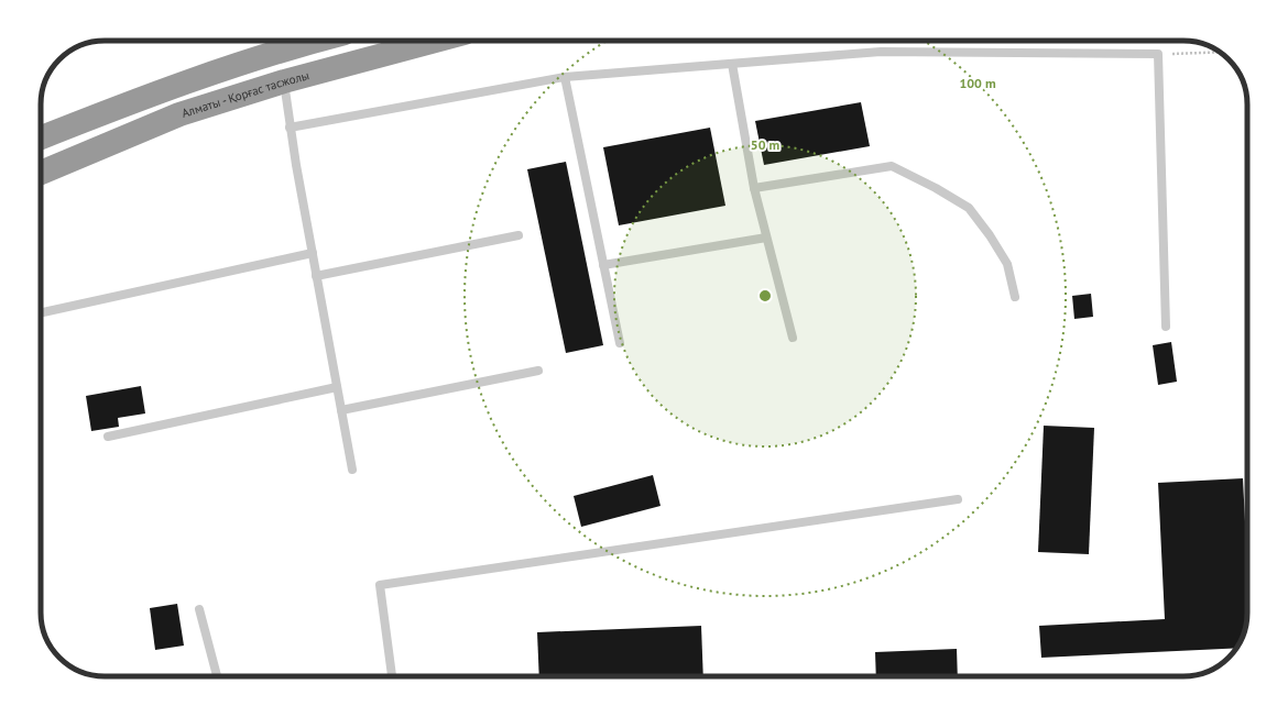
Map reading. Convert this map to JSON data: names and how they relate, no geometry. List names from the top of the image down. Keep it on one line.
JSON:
{"streets":{"highway":["Алматы - Қорғас тасжолы"]},"rings":["100 m","50 m"]}
